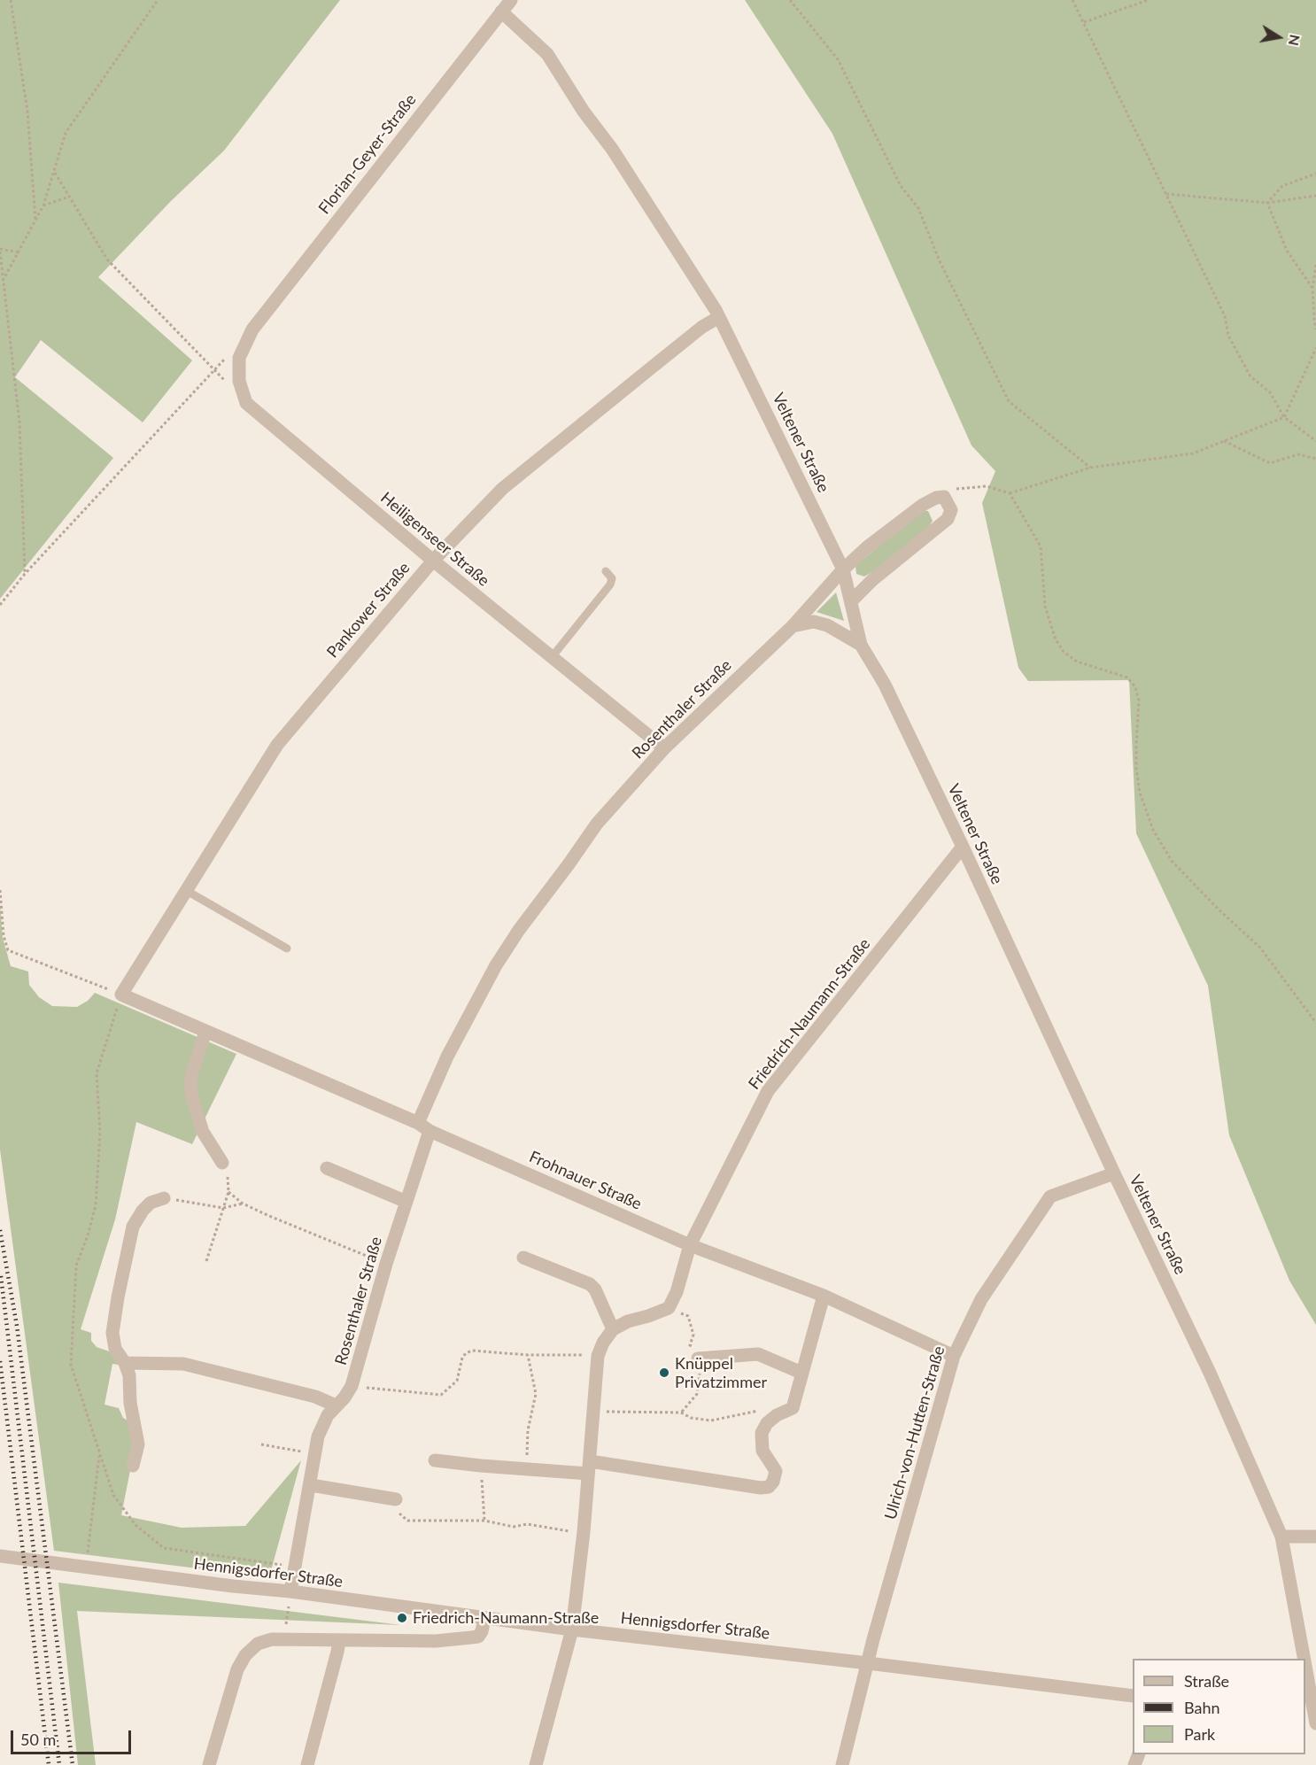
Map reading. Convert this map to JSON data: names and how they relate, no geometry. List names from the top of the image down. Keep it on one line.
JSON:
{"streets":{"street":["Florian-Geyer-Straße","Veltener Straße","Heiligenseer Straße","Pankower Straße","Rosenthaler Straße","Friedrich-Naumann-Straße","Frohnauer Straße","Ulrich-von-Hutten-Straße","Hennigsdorfer Straße"]},"crossings":[["Florian-Geyer-Straße","Veltener Straße"],["Florian-Geyer-Straße","Heiligenseer Straße"],["Veltener Straße","Pankower Straße"],["Veltener Straße","Rosenthaler Straße"],["Veltener Straße","Friedrich-Naumann-Straße"],["Veltener Straße","Ulrich-von-Hutten-Straße"],["Heiligenseer Straße","Pankower Straße"],["Heiligenseer Straße","Rosenthaler Straße"],["Pankower Straße","Frohnauer Straße"],["Rosenthaler Straße","Frohnauer Straße"],["Rosenthaler Straße","Hennigsdorfer Straße"],["Friedrich-Naumann-Straße","Frohnauer Straße"],["Frohnauer Straße","Ulrich-von-Hutten-Straße"],["Ulrich-von-Hutten-Straße","Hennigsdorfer Straße"]],"places":["Knüppel Privatzimmer","Friedrich-Naumann-Straße"],"legend":["Straße","Bahn","Park"],"scale_bar":"50 m","north":"right"}
